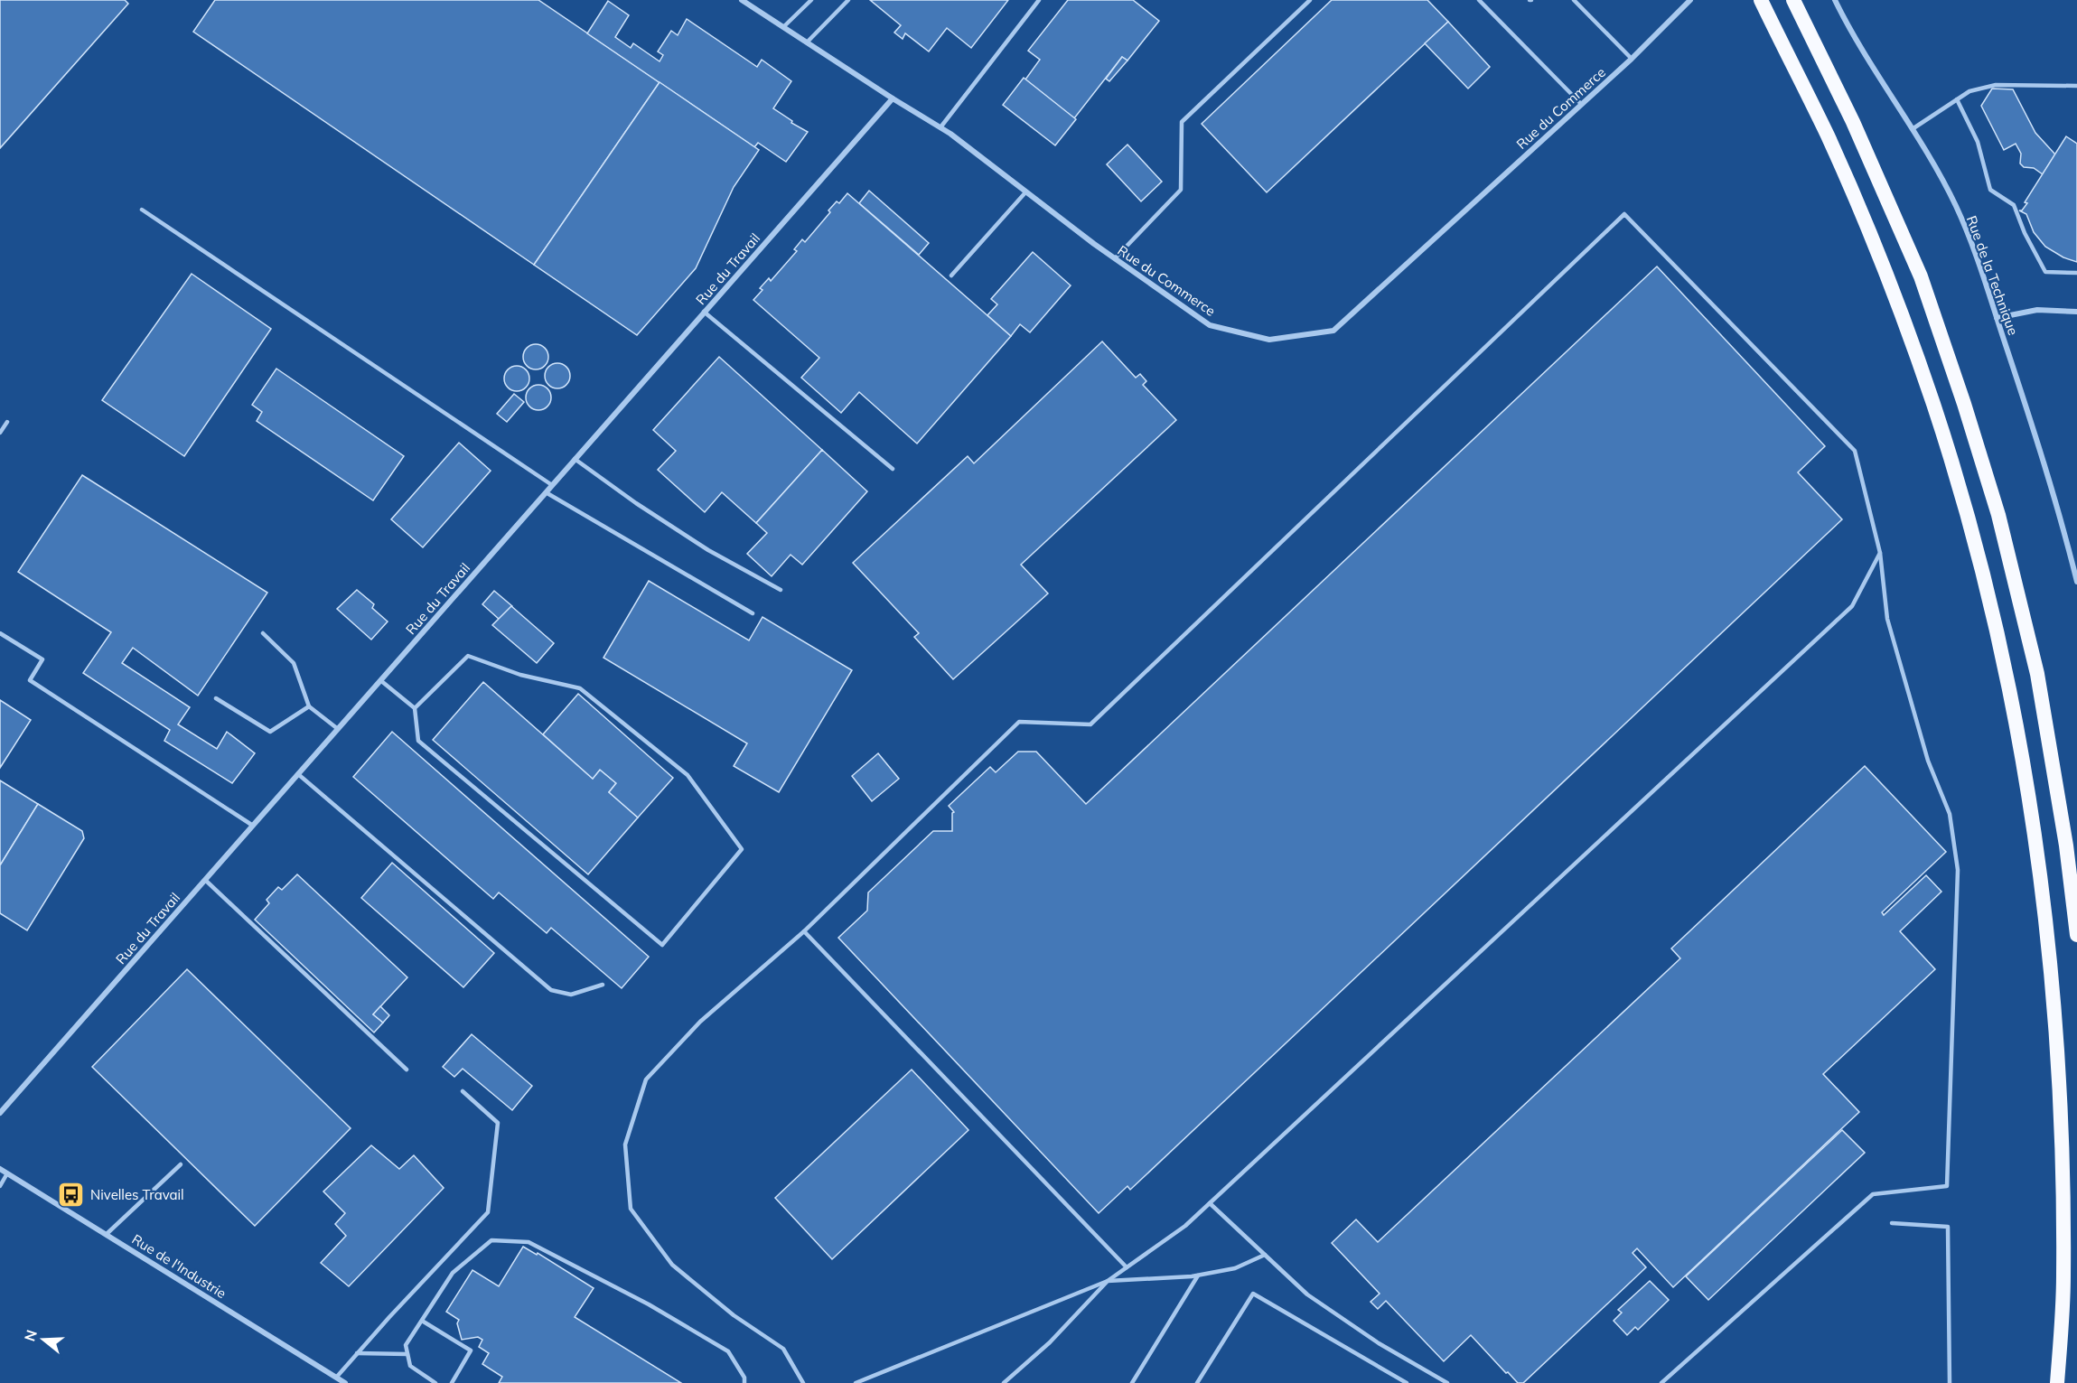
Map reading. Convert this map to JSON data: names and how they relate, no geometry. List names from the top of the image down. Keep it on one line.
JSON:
{"streets":{"street":["Rue du Commerce","Rue du Travail","Rue de la Technique","Rue de l'Industrie"]},"crossings":[["Rue du Commerce","Rue du Travail"]],"places":{"bus stop":["Nivelles Travail"]},"north":"left"}
